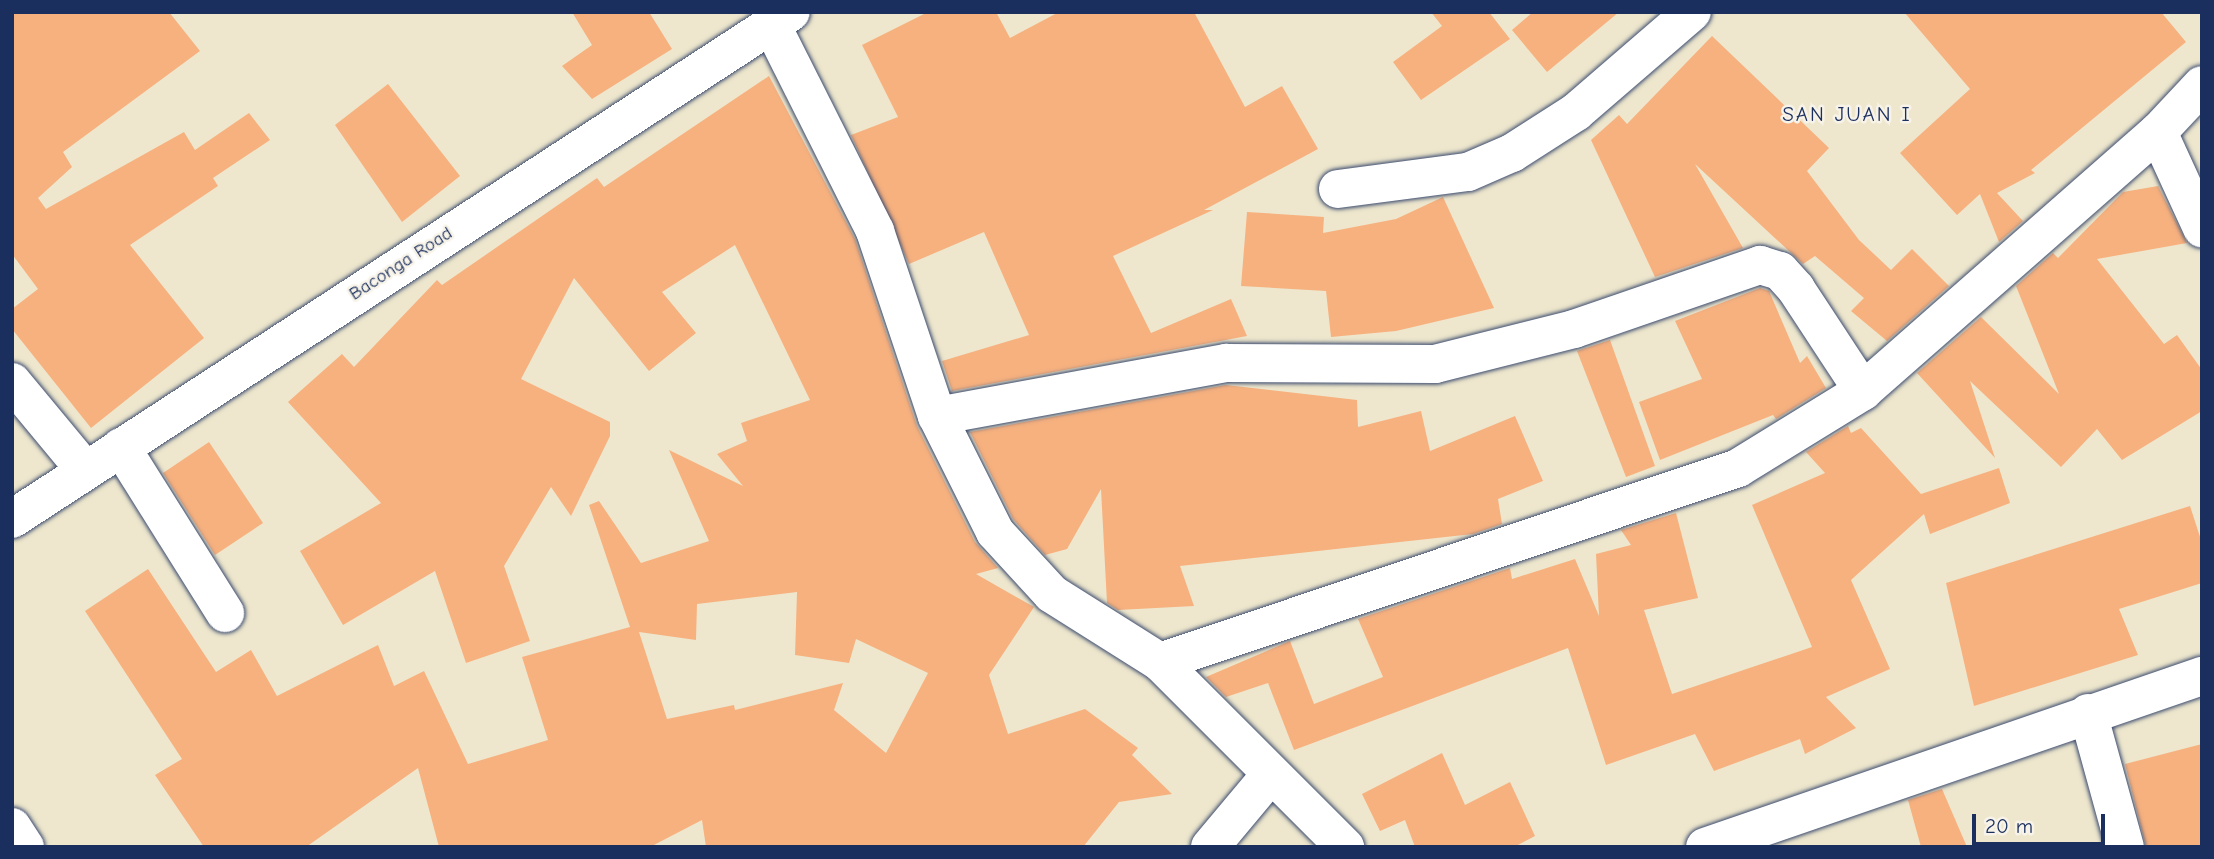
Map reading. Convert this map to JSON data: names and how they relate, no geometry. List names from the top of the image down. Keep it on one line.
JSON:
{"streets":{"street":["Baconga Road"]},"districts":["SAN JUAN I"],"scale_bar":"20 m"}
